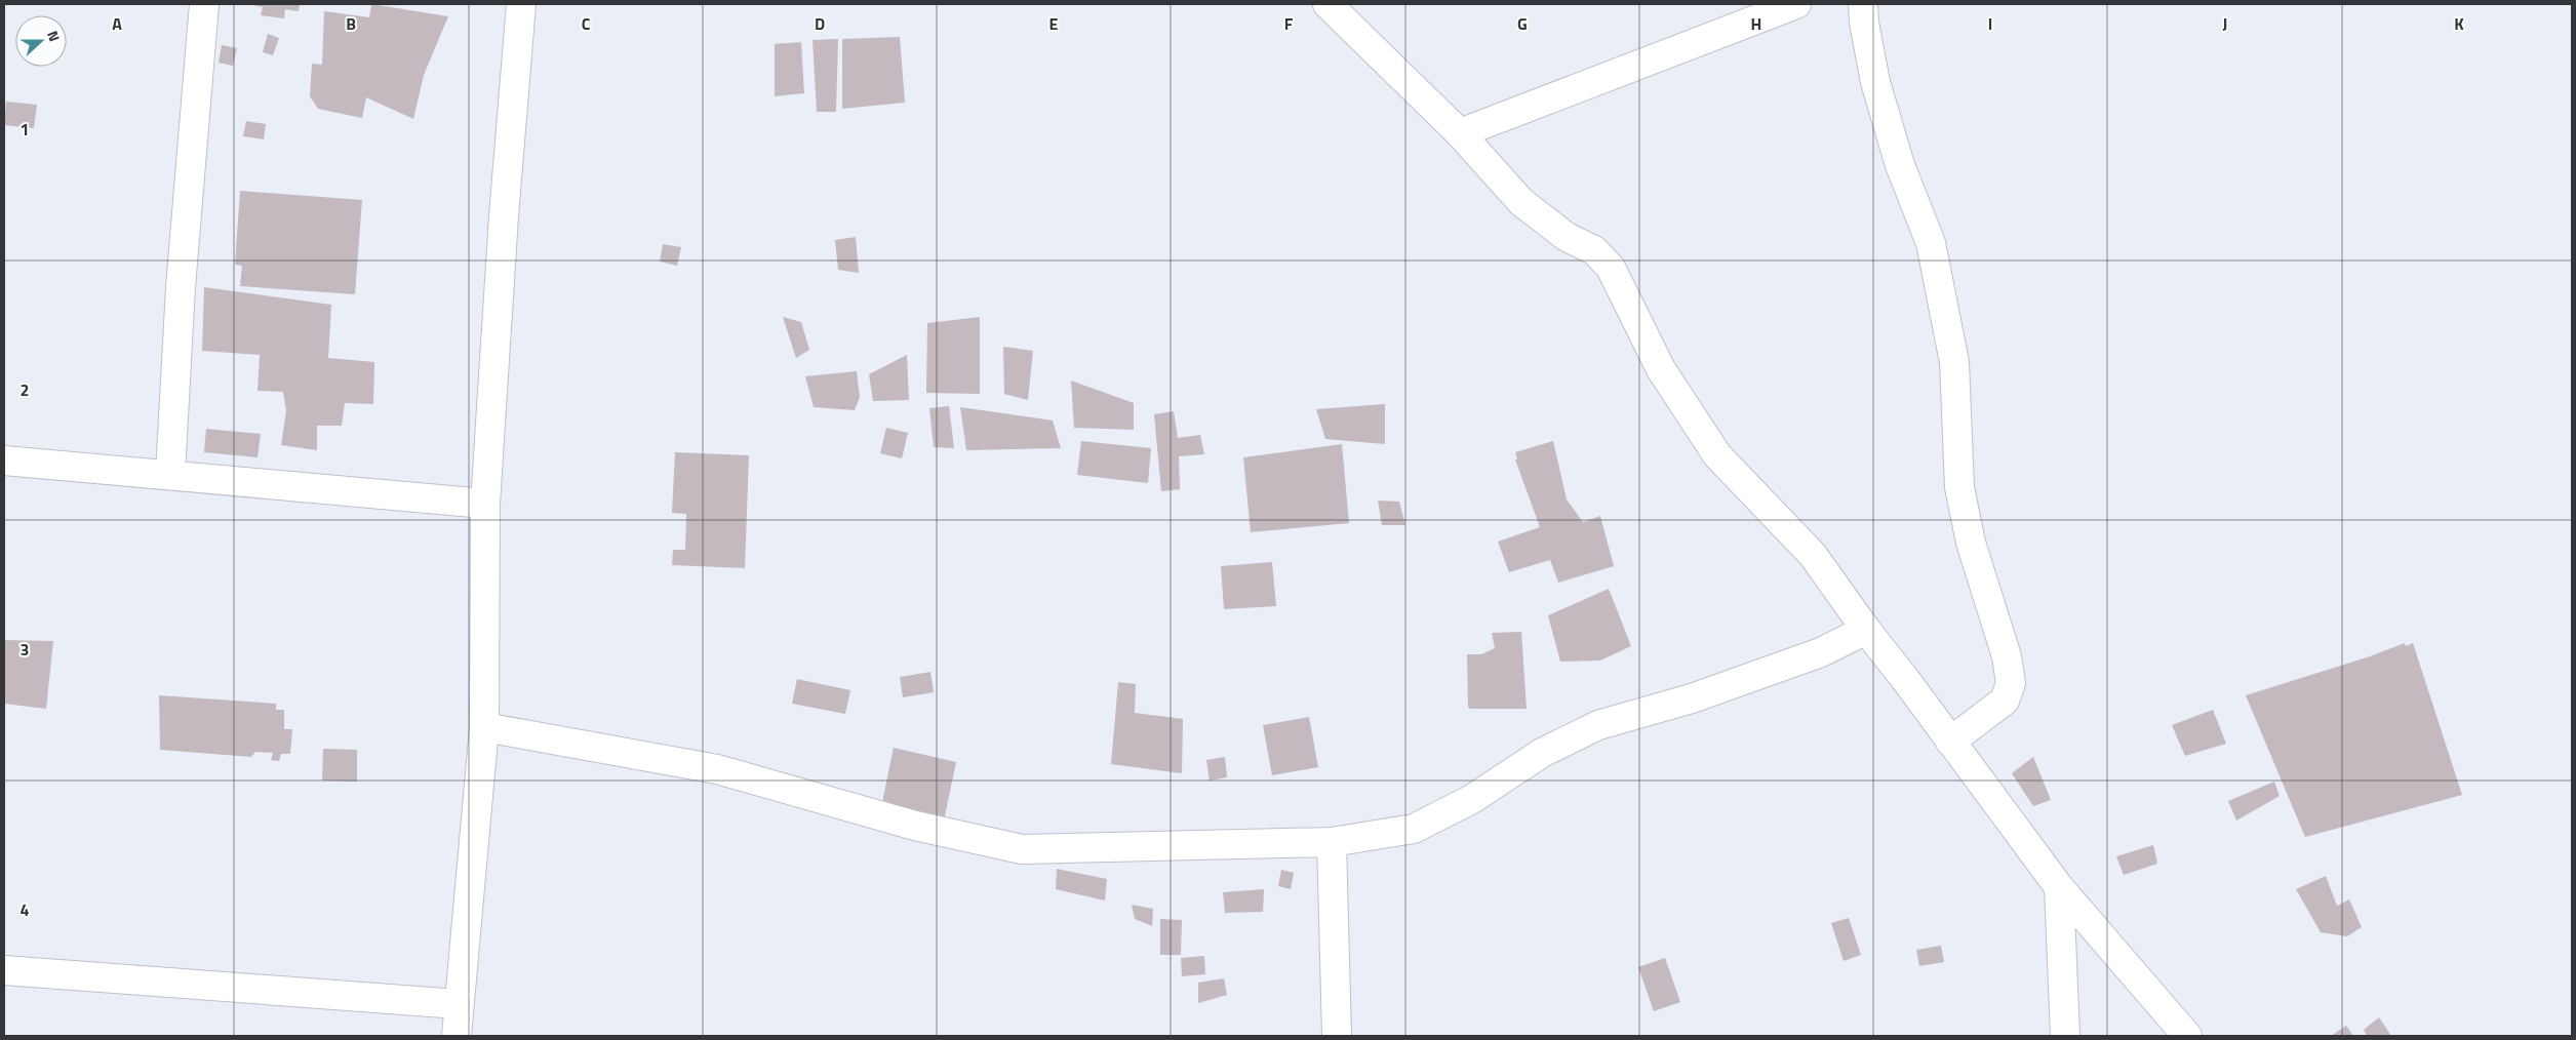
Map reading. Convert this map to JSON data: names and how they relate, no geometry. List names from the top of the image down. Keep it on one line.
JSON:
{"north":"right","grid":{"columns":["A","B","C","D","E","F","G","H","I","J","K"],"rows":["1","2","3","4"]}}
